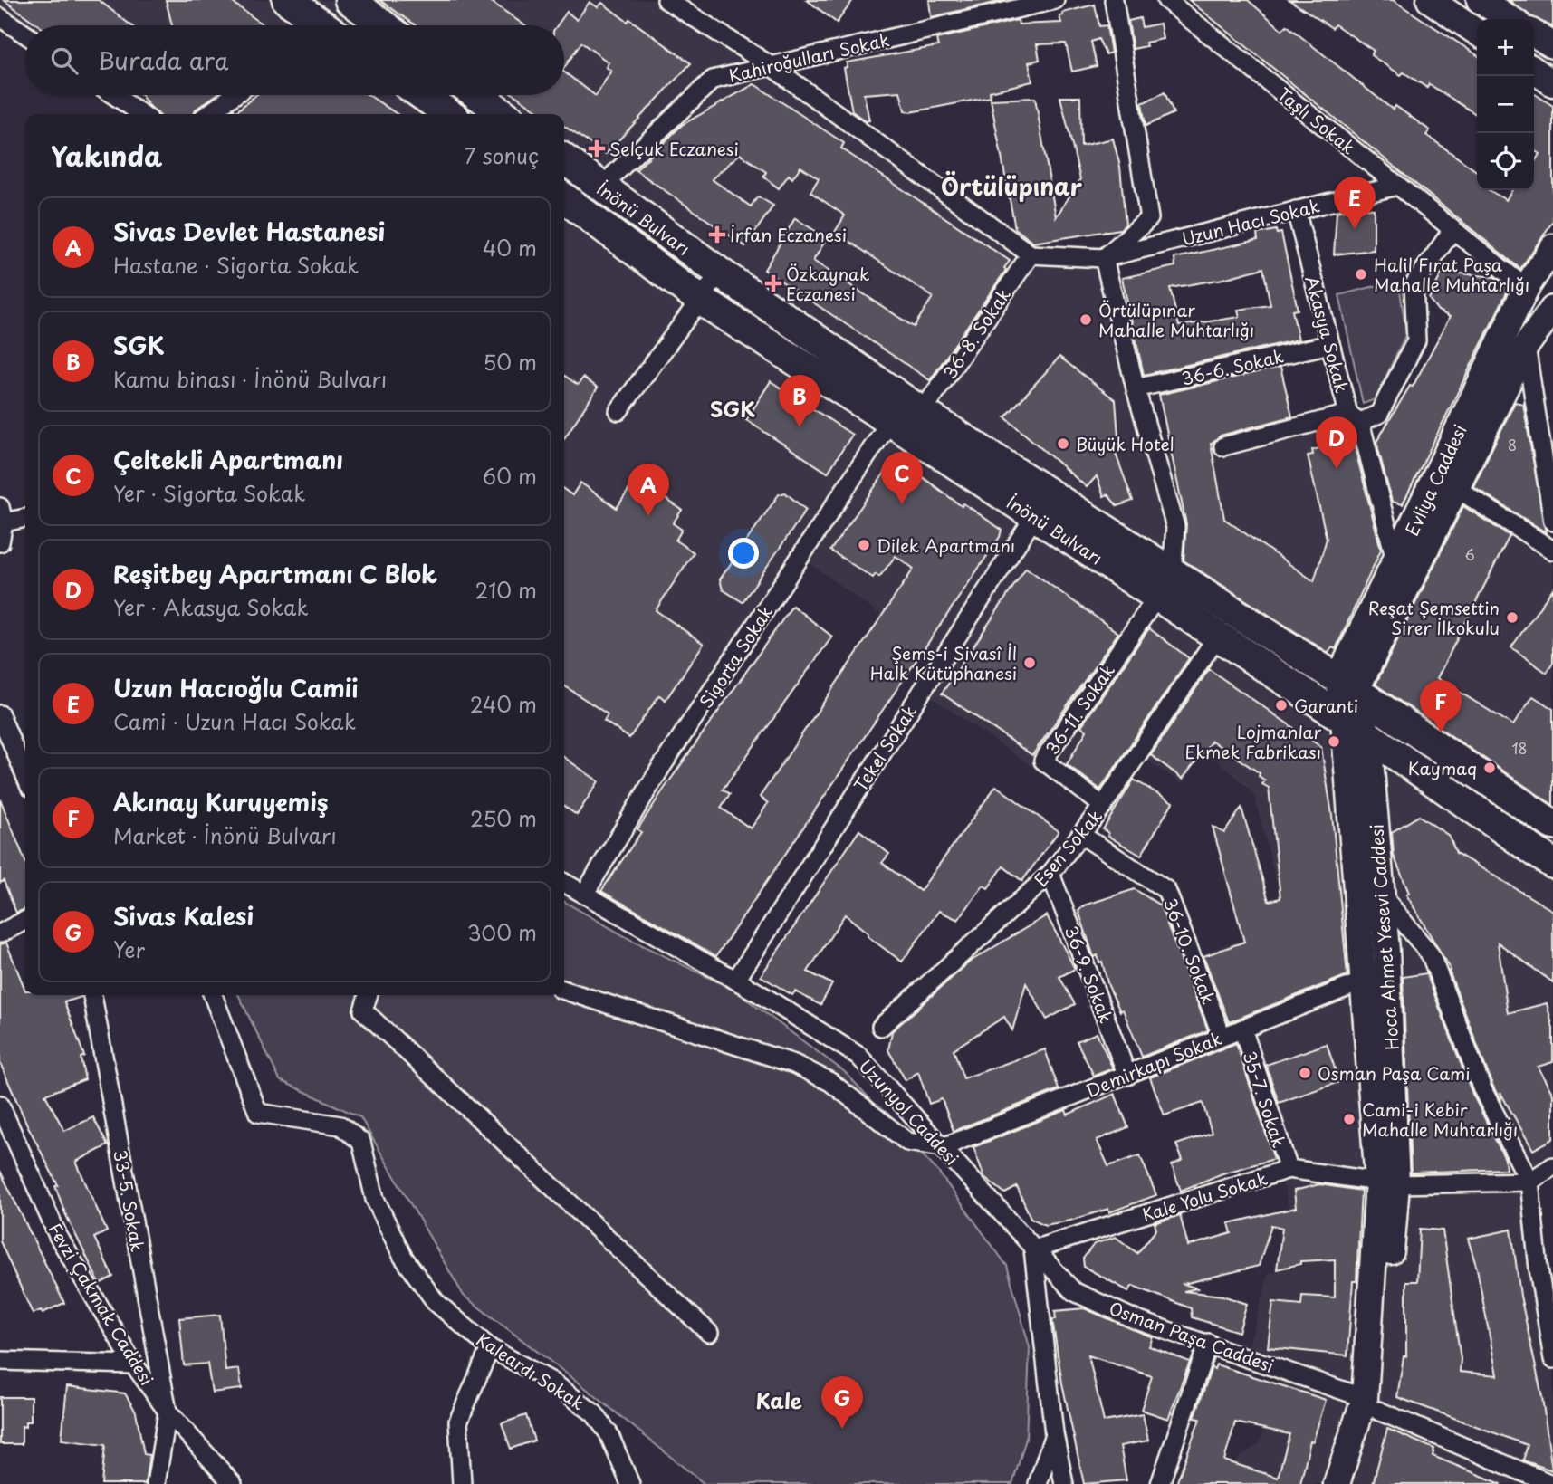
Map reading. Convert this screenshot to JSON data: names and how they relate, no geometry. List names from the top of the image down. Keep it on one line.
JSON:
{"streets":{"main road":["İnönü Bulvarı"],"street":["Kahiroğulları Sokak","Taşlı Sokak","Uzun Hacı Sokak","36-8. Sokak","Akasya Sokak","36-6. Sokak","Evliya Caddesi","Sigorta Sokak","36-11. Sokak","Tekel Sokak","Esen Sokak","Hoca Ahmet Yesevi Caddesi","36-10. Sokak","36-9. Sokak","Demirkapı Sokak","35-7. Sokak","Uzunyol Caddesi","Kale Yolu Sokak","33-5. Sokak","Fevzi Çakmak Caddesi","Osman Paşa Caddesi","Kaleardı Sokak"]},"crossings":[["Kahiroğulları Sokak","İnönü Bulvarı"],["Taşlı Sokak","Uzun Hacı Sokak"],["Taşlı Sokak","Evliya Caddesi"],["İnönü Bulvarı","36-8. Sokak"],["İnönü Bulvarı","Evliya Caddesi"],["İnönü Bulvarı","Sigorta Sokak"],["İnönü Bulvarı","36-11. Sokak"],["İnönü Bulvarı","Tekel Sokak"],["İnönü Bulvarı","Esen Sokak"],["İnönü Bulvarı","Hoca Ahmet Yesevi Caddesi"],["Uzun Hacı Sokak","36-8. Sokak"],["Uzun Hacı Sokak","Akasya Sokak"],["Akasya Sokak","36-6. Sokak"],["Akasya Sokak","Evliya Caddesi"],["Evliya Caddesi","Hoca Ahmet Yesevi Caddesi"],["Sigorta Sokak","Uzunyol Caddesi"],["36-11. Sokak","Esen Sokak"],["Tekel Sokak","Uzunyol Caddesi"],["Esen Sokak","36-10. Sokak"],["Esen Sokak","36-9. Sokak"],["Hoca Ahmet Yesevi Caddesi","Demirkapı Sokak"],["Hoca Ahmet Yesevi Caddesi","Kale Yolu Sokak"],["Hoca Ahmet Yesevi Caddesi","Osman Paşa Caddesi"],["36-10. Sokak","Demirkapı Sokak"],["36-9. Sokak","Demirkapı Sokak"],["Demirkapı Sokak","35-7. Sokak"],["Demirkapı Sokak","Uzunyol Caddesi"],["35-7. Sokak","Kale Yolu Sokak"],["Uzunyol Caddesi","Kale Yolu Sokak"],["Uzunyol Caddesi","Osman Paşa Caddesi"],["Kale Yolu Sokak","Osman Paşa Caddesi"],["33-5. Sokak","Fevzi Çakmak Caddesi"]],"districts":["Örtülüpınar","SGK","Kale"],"places":{"health":["Selçuk Eczanesi","İrfan Eczanesi","Özkaynak Eczanesi"],"other":["Halil Fırat Paşa Mahalle Muhtarlığı","Örtülüpınar Mahalle Muhtarlığı","Büyük Hotel","Dilek Apartmanı","Reşat Şemsettin Sirer İlkokulu","Şems-i Sivasî İl Halk Kütüphanesi","Garanti","Lojmanlar Ekmek Fabrikası","Kaymaq","Osman Paşa Cami","Cami-i Kebir Mahalle Muhtarlığı"]},"house_numbers":["8","6","18"],"page":{"map_buttons":["+","−"],"search":"Burada ara","heading":["Yakında","7 sonuç"],"pins":["E","B","D","C","A","F","G"],"list":[{"mark":"A","name":"Sivas Devlet Hastanesi","note":"Hastane · Sigorta Sokak","value":"40 m"},{"mark":"B","name":"SGK","note":"Kamu binası · İnönü Bulvarı","value":"50 m"},{"mark":"C","name":"Çeltekli Apartmanı","note":"Yer · Sigorta Sokak","value":"60 m"},{"mark":"D","name":"Reşitbey Apartmanı C Blok","note":"Yer · Akasya Sokak","value":"210 m"},{"mark":"E","name":"Uzun Hacıoğlu Camii","note":"Cami · Uzun Hacı Sokak","value":"240 m"},{"mark":"F","name":"Akınay Kuruyemiş","note":"Market · İnönü Bulvarı","value":"250 m"},{"mark":"G","name":"Sivas Kalesi","note":"Yer","value":"300 m"}]}}
